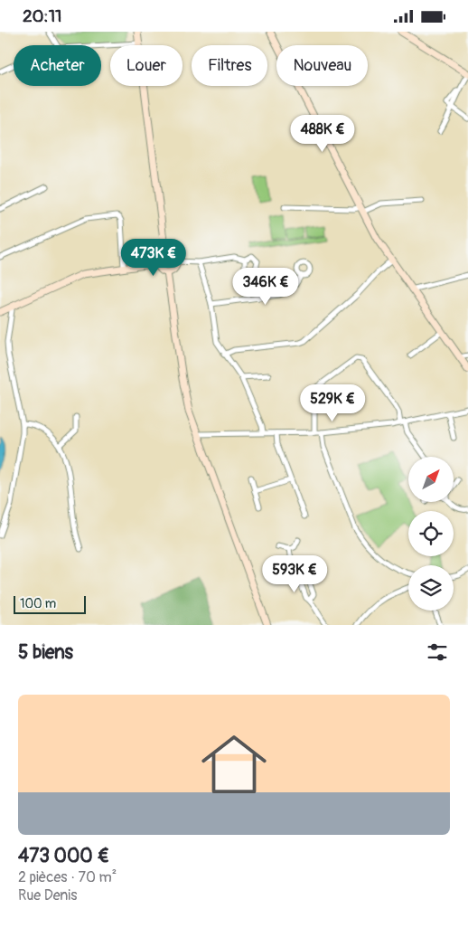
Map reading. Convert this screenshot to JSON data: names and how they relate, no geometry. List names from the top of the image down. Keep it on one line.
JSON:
{"scale_bar":"100 m","north":"top right","page":{"status":"20:11","chip":["Acheter","Louer","Filtres","Nouveau"],"price":["488K €","473K €","346K €","529K €","593K €"],"scale":"100 m","heading":"5 biens","list":[{"name":"473 000 €","note":"2 pièces · 70 m² · Rue Denis"}]}}
